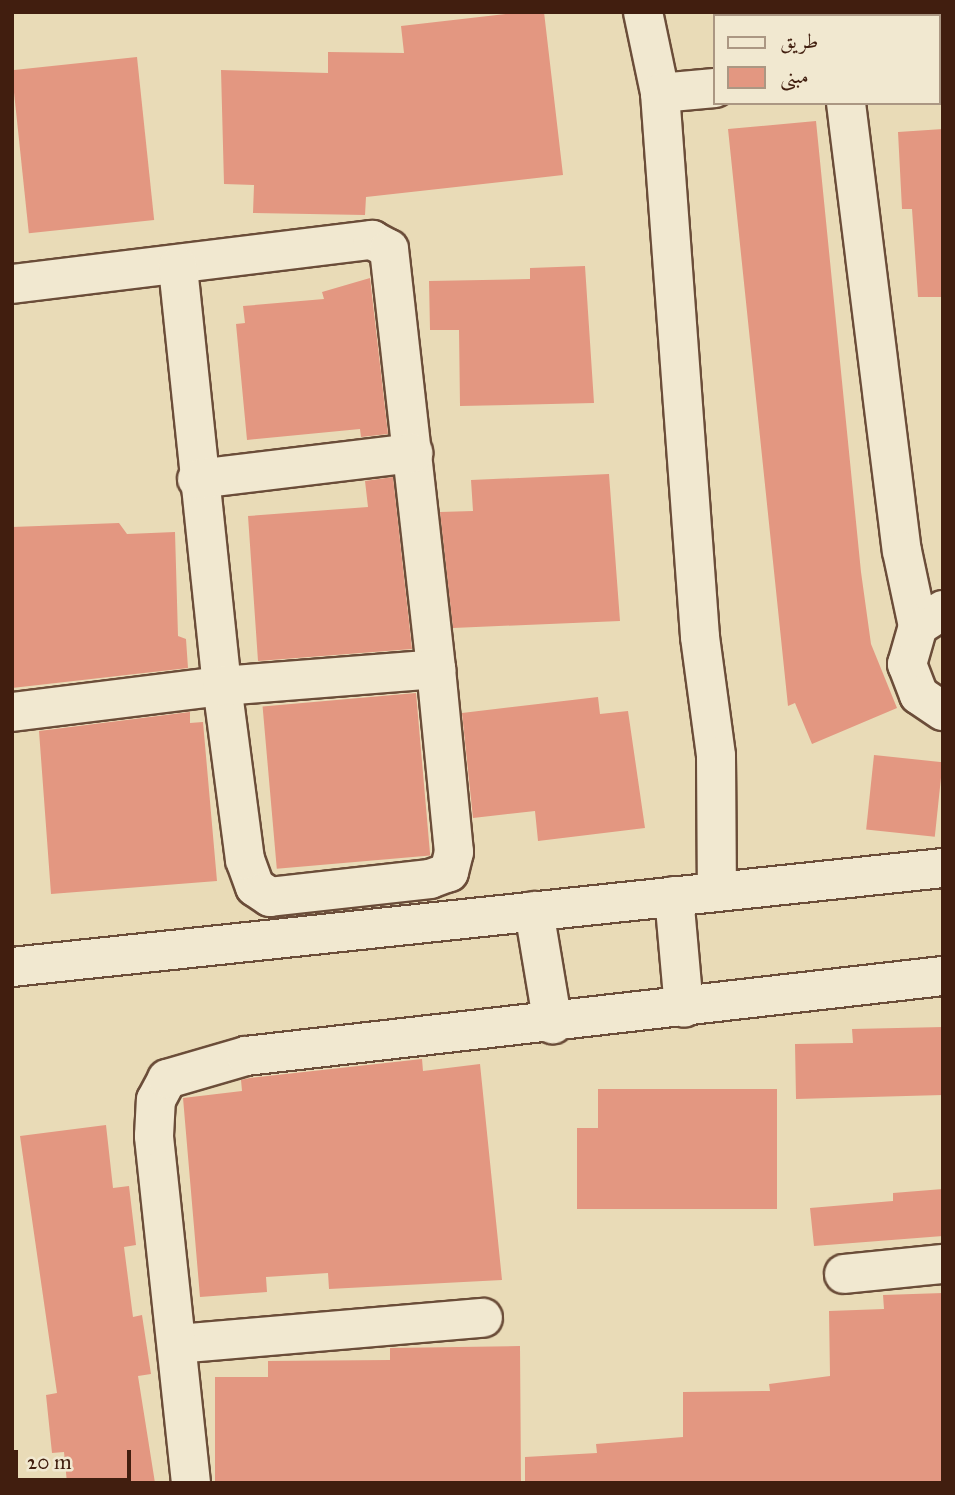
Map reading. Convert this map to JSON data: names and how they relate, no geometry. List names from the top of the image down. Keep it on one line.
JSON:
{"legend":["طريق","مبنى"],"scale_bar":"20 m"}
